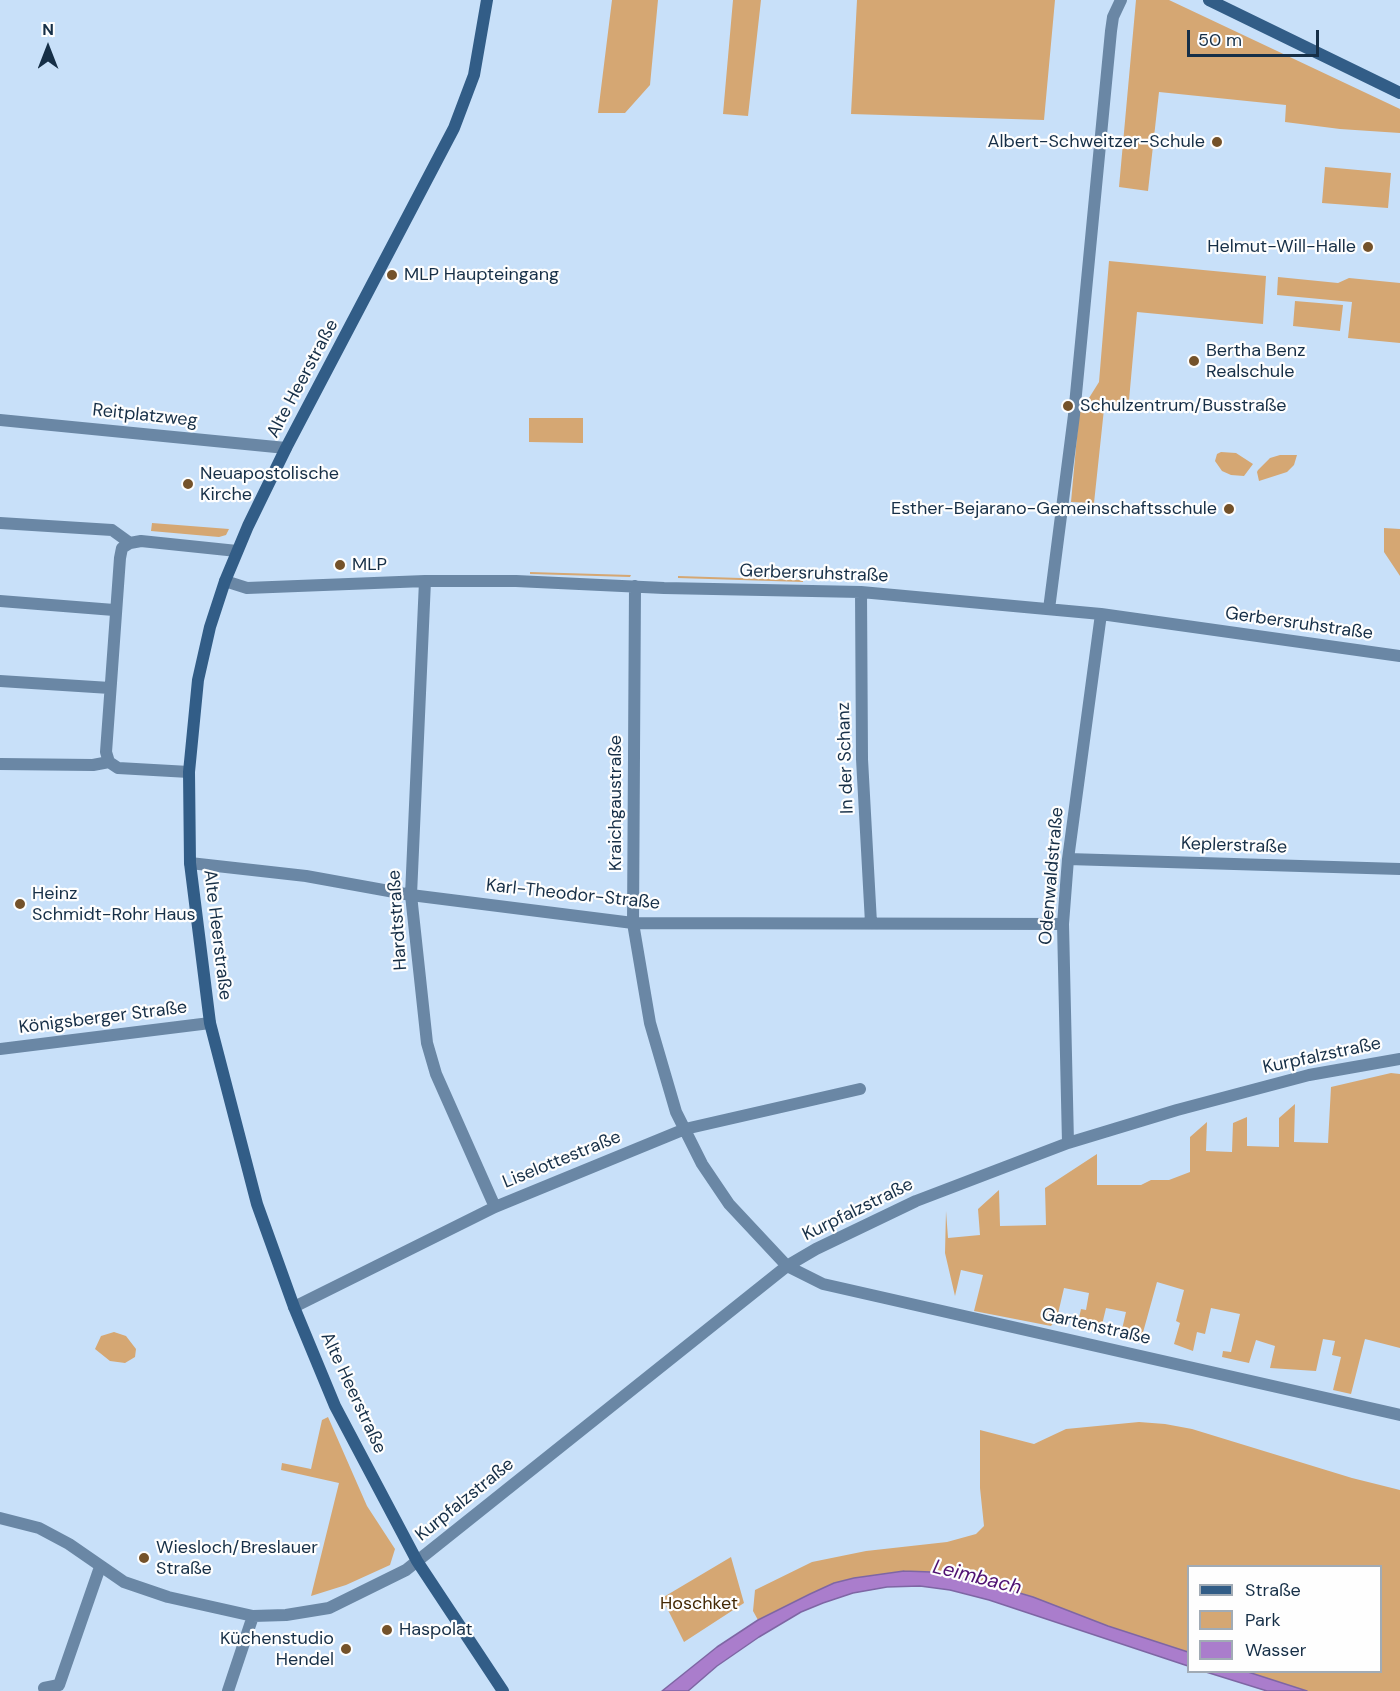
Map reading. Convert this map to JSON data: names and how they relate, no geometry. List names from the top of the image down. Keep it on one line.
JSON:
{"streets":{"street":["Alte Heerstraße","Reitplatzweg","Gerbersruhstraße","In der Schanz","Kraichgaustraße","Keplerstraße","Odenwaldstraße","Karl-Theodor-Straße","Hardtstraße","Königsberger Straße","Kurpfalzstraße","Liselottestraße","Gartenstraße"]},"crossings":[["Alte Heerstraße","Reitplatzweg"],["Alte Heerstraße","Gerbersruhstraße"],["Alte Heerstraße","Karl-Theodor-Straße"],["Alte Heerstraße","Königsberger Straße"],["Alte Heerstraße","Kurpfalzstraße"],["Alte Heerstraße","Liselottestraße"],["Gerbersruhstraße","In der Schanz"],["Gerbersruhstraße","Kraichgaustraße"],["Gerbersruhstraße","Odenwaldstraße"],["Gerbersruhstraße","Hardtstraße"],["In der Schanz","Karl-Theodor-Straße"],["Kraichgaustraße","Karl-Theodor-Straße"],["Kraichgaustraße","Kurpfalzstraße"],["Kraichgaustraße","Liselottestraße"],["Kraichgaustraße","Gartenstraße"],["Keplerstraße","Odenwaldstraße"],["Odenwaldstraße","Karl-Theodor-Straße"],["Odenwaldstraße","Kurpfalzstraße"],["Karl-Theodor-Straße","Hardtstraße"],["Hardtstraße","Liselottestraße"],["Kurpfalzstraße","Gartenstraße"]],"water":["Leimbach"],"parks":["Hoschket"],"places":["Albert-Schweitzer-Schule","Helmut-Will-Halle","MLP Haupteingang","Bertha Benz Realschule","Schulzentrum/Busstraße","Neuapostolische Kirche","Esther-Bejarano-Gemeinschaftsschule","MLP","Heinz Schmidt-Rohr Haus","Wiesloch/Breslauer Straße","Haspolat","Küchenstudio Hendel"],"legend":["Straße","Park","Wasser"],"scale_bar":"50 m","north":"top"}
